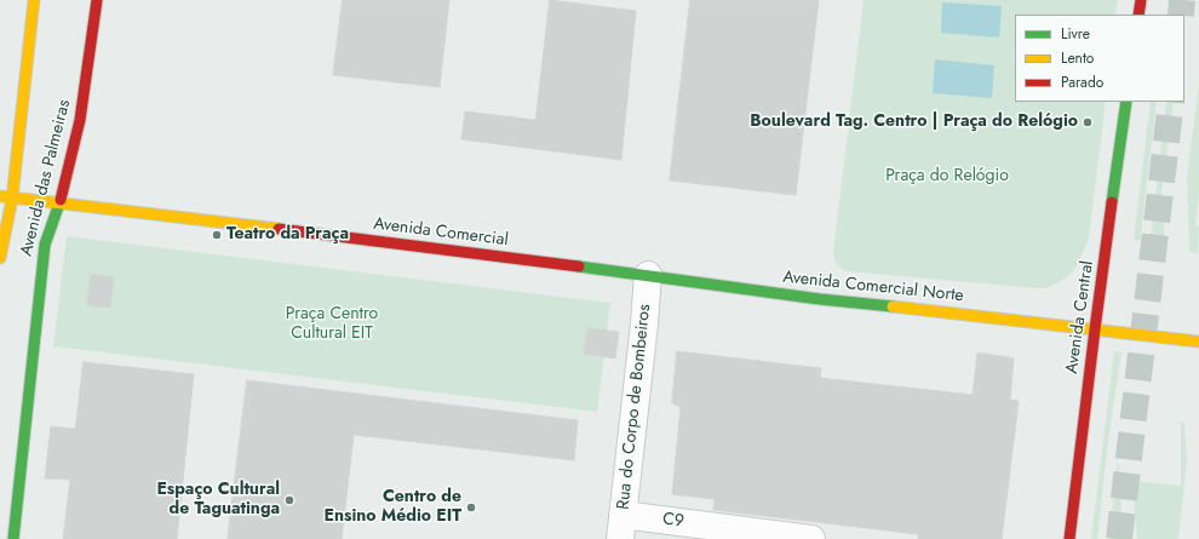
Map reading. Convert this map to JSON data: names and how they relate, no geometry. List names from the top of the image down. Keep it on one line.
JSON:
{"streets":{"main road":["Avenida das Palmeiras","Avenida Comercial","Avenida Comercial Norte","Avenida Central"],"street":["Rua do Corpo de Bombeiros","C9"]},"crossings":[["Avenida das Palmeiras","Avenida Comercial"],["Avenida Comercial","Avenida Comercial Norte"],["Avenida Comercial","Rua do Corpo de Bombeiros"],["Avenida Comercial Norte","Avenida Central"],["Avenida Comercial Norte","Rua do Corpo de Bombeiros"],["Rua do Corpo de Bombeiros","C9"]],"parks":["Praça do Relógio","Praça Centro Cultural EIT"],"places":["Boulevard Tag. Centro | Praça do Relógio","Teatro da Praça","Espaço Cultural de Taguatinga","Centro de Ensino Médio EIT"],"legend":["Livre","Lento","Parado"]}
